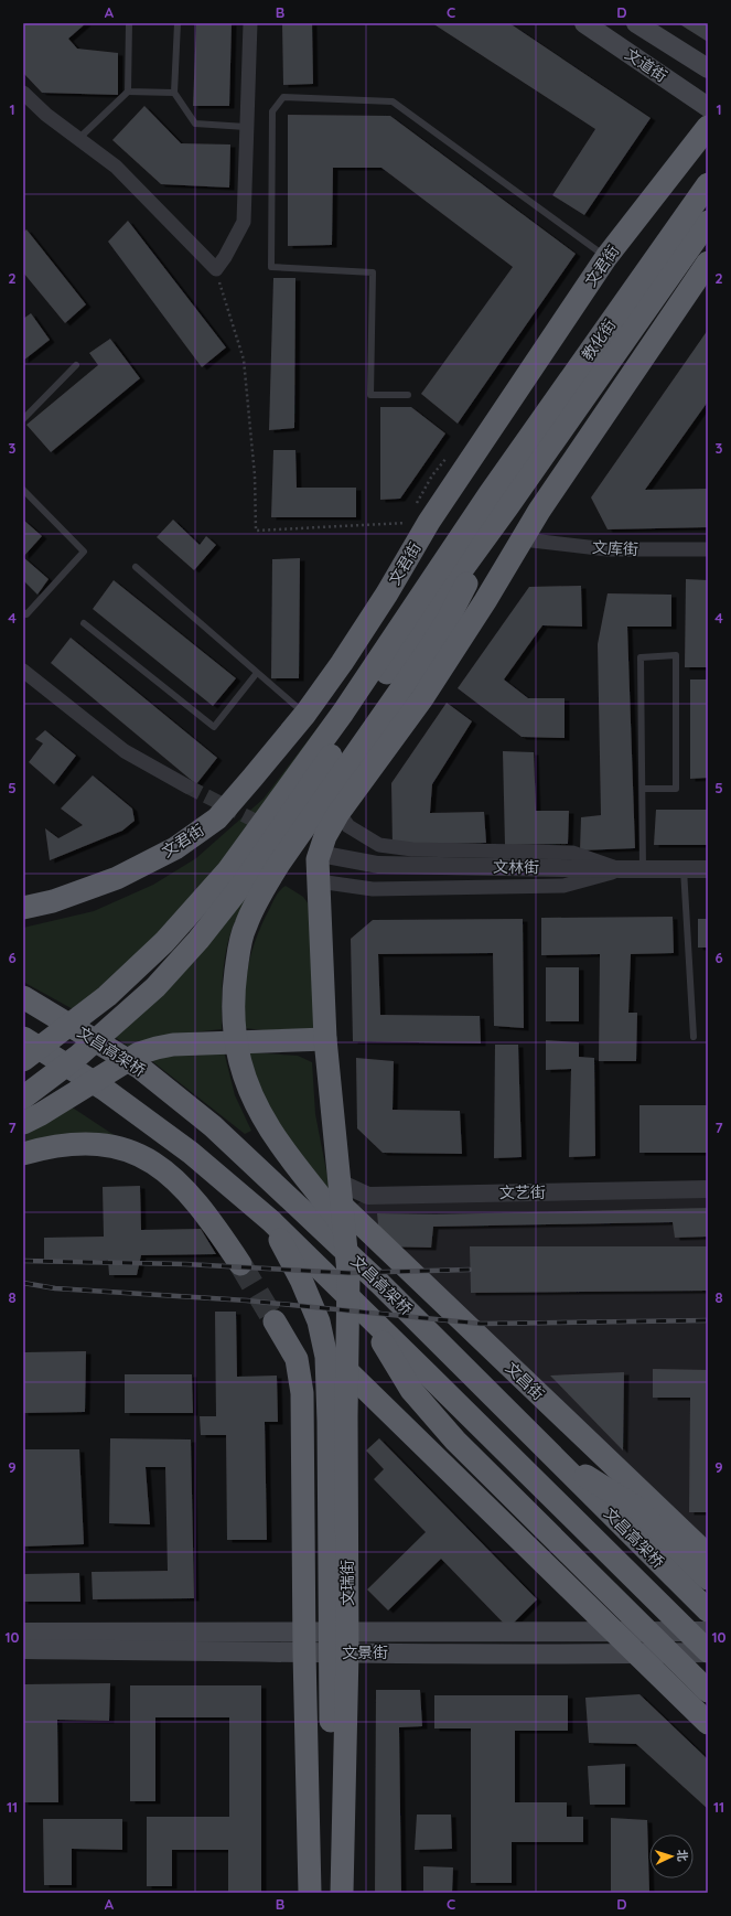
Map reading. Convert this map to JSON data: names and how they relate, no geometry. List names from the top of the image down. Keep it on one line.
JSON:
{"streets":{"highway":["文君街","教化街","文昌高架桥","文昌街","文瑞街"],"main road":["文道街","文景街"],"street":["文库街","文林街","文艺街"]},"crossings":[["文昌高架桥","文景街"],["文昌街","文瑞街"],["文瑞街","文景街"]],"north":"right","grid":{"columns":["A","B","C","D"],"rows":["1","2","3","4","5","6","7","8","9","10","11"]}}
